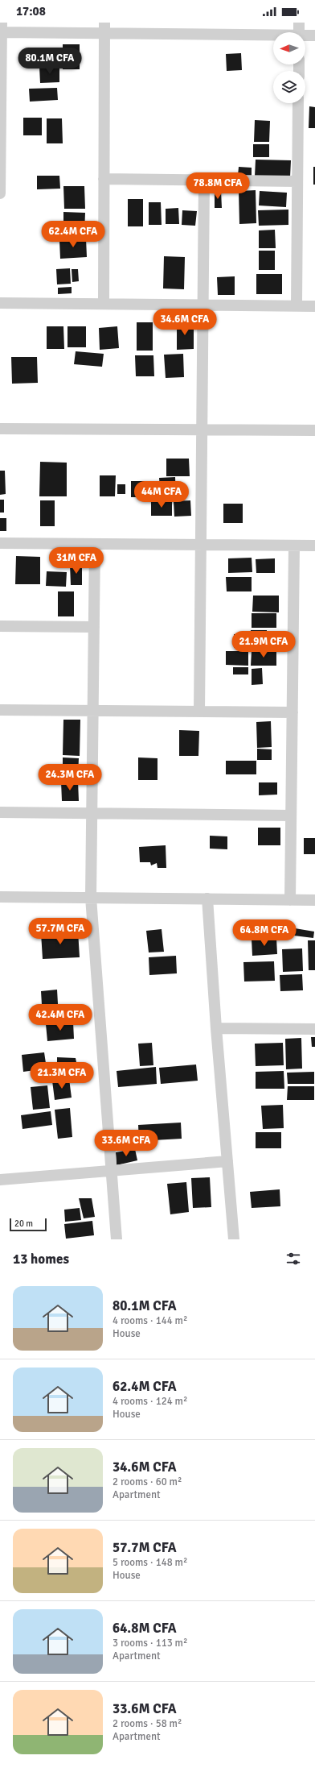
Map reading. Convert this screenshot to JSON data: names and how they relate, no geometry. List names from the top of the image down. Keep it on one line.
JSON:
{"scale_bar":"20 m","north":"left","page":{"status":"17:08","price":["80.1M CFA","78.8M CFA","62.4M CFA","34.6M CFA","44M CFA","31M CFA","21.9M CFA","24.3M CFA","57.7M CFA","64.8M CFA","42.4M CFA","21.3M CFA","33.6M CFA"],"scale":"20 m","heading":"13 homes","list":[{"name":"80.1M CFA","note":"4 rooms · 144 m² · House"},{"name":"62.4M CFA","note":"4 rooms · 124 m² · House"},{"name":"34.6M CFA","note":"2 rooms · 60 m² · Apartment"},{"name":"57.7M CFA","note":"5 rooms · 148 m² · House"},{"name":"64.8M CFA","note":"3 rooms · 113 m² · Apartment"},{"name":"33.6M CFA","note":"2 rooms · 58 m² · Apartment"}]}}
